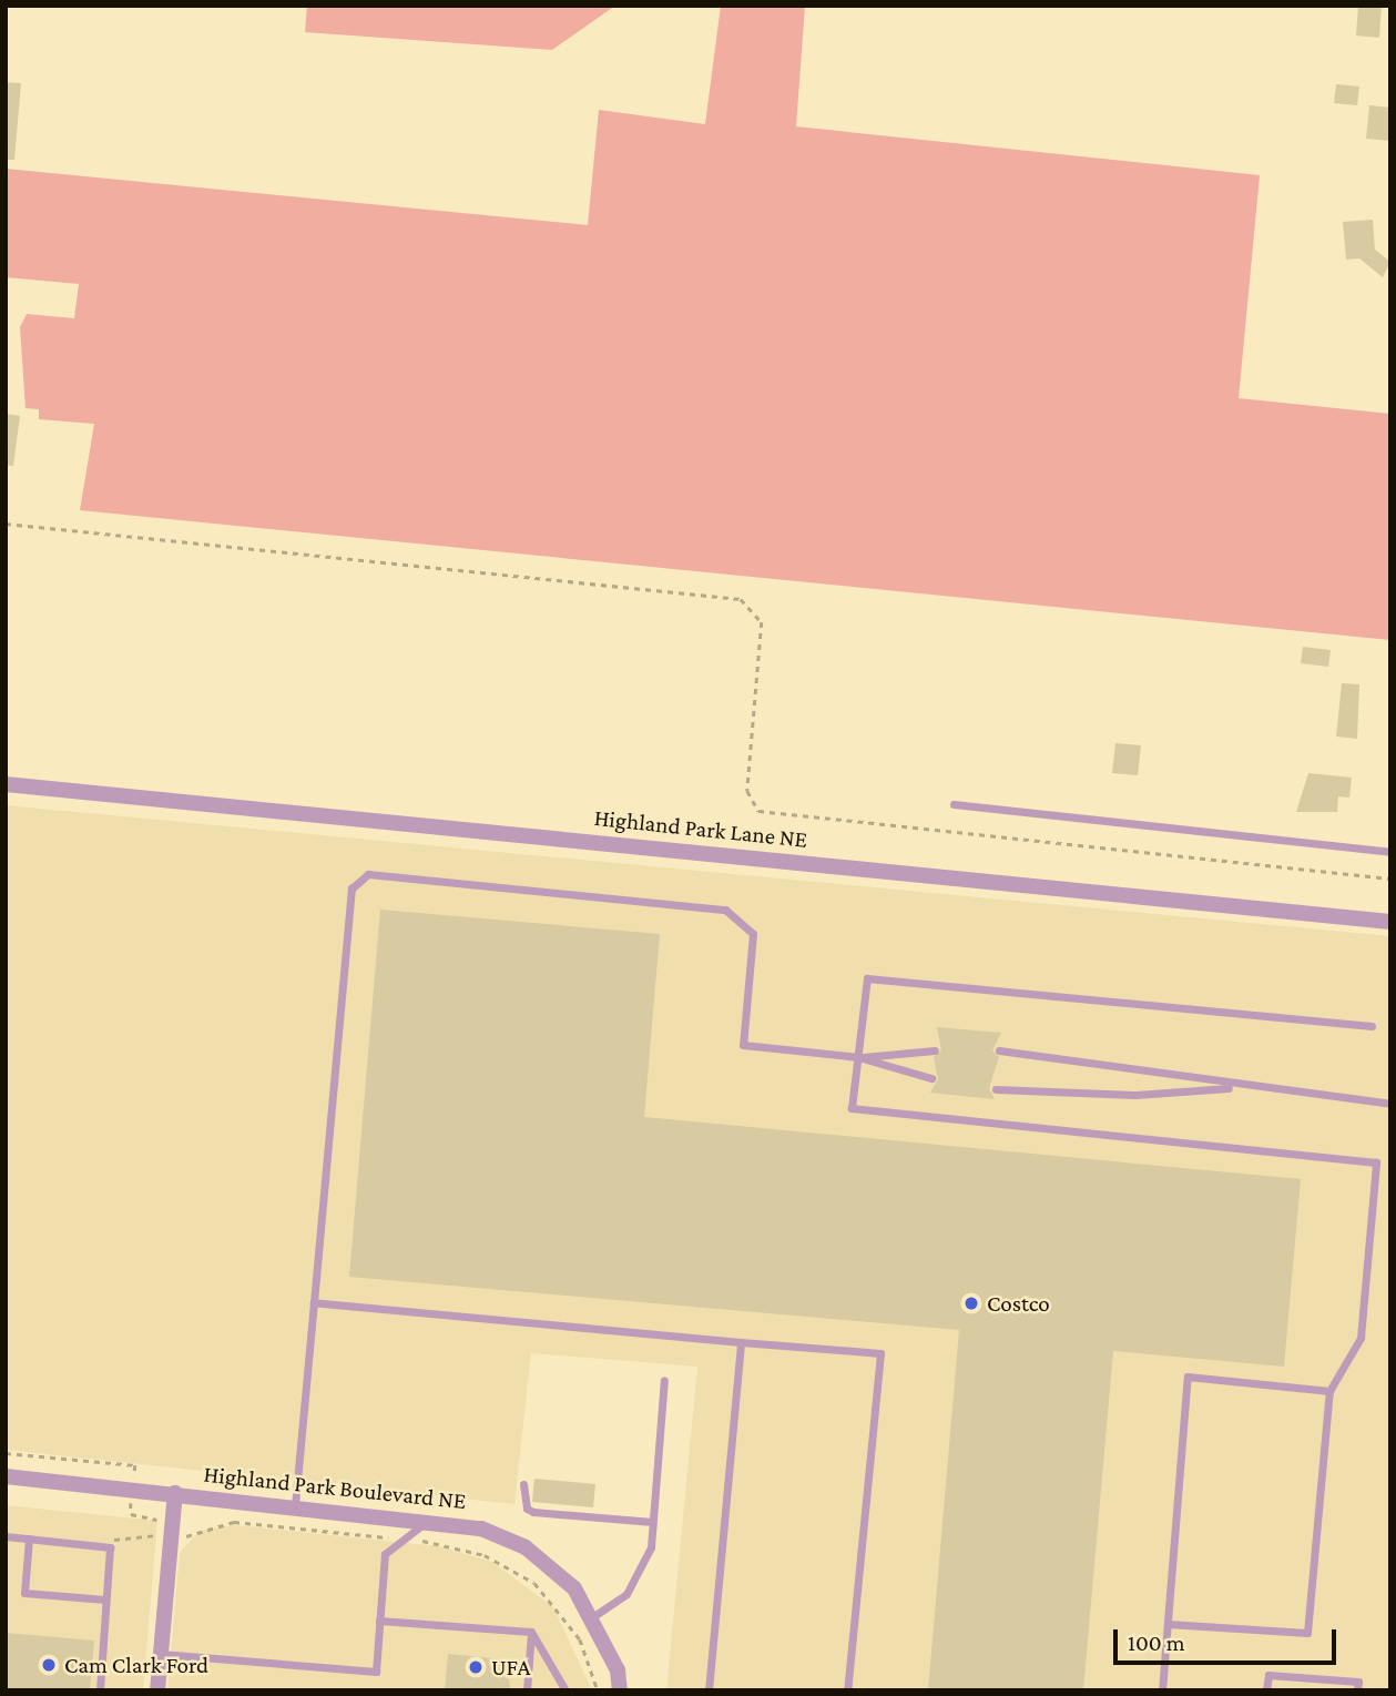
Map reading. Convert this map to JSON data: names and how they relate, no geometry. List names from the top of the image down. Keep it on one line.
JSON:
{"streets":{"street":["Highland Park Lane NE","Highland Park Boulevard NE"]},"places":["Costco","Cam Clark Ford","UFA"],"scale_bar":"100 m"}
